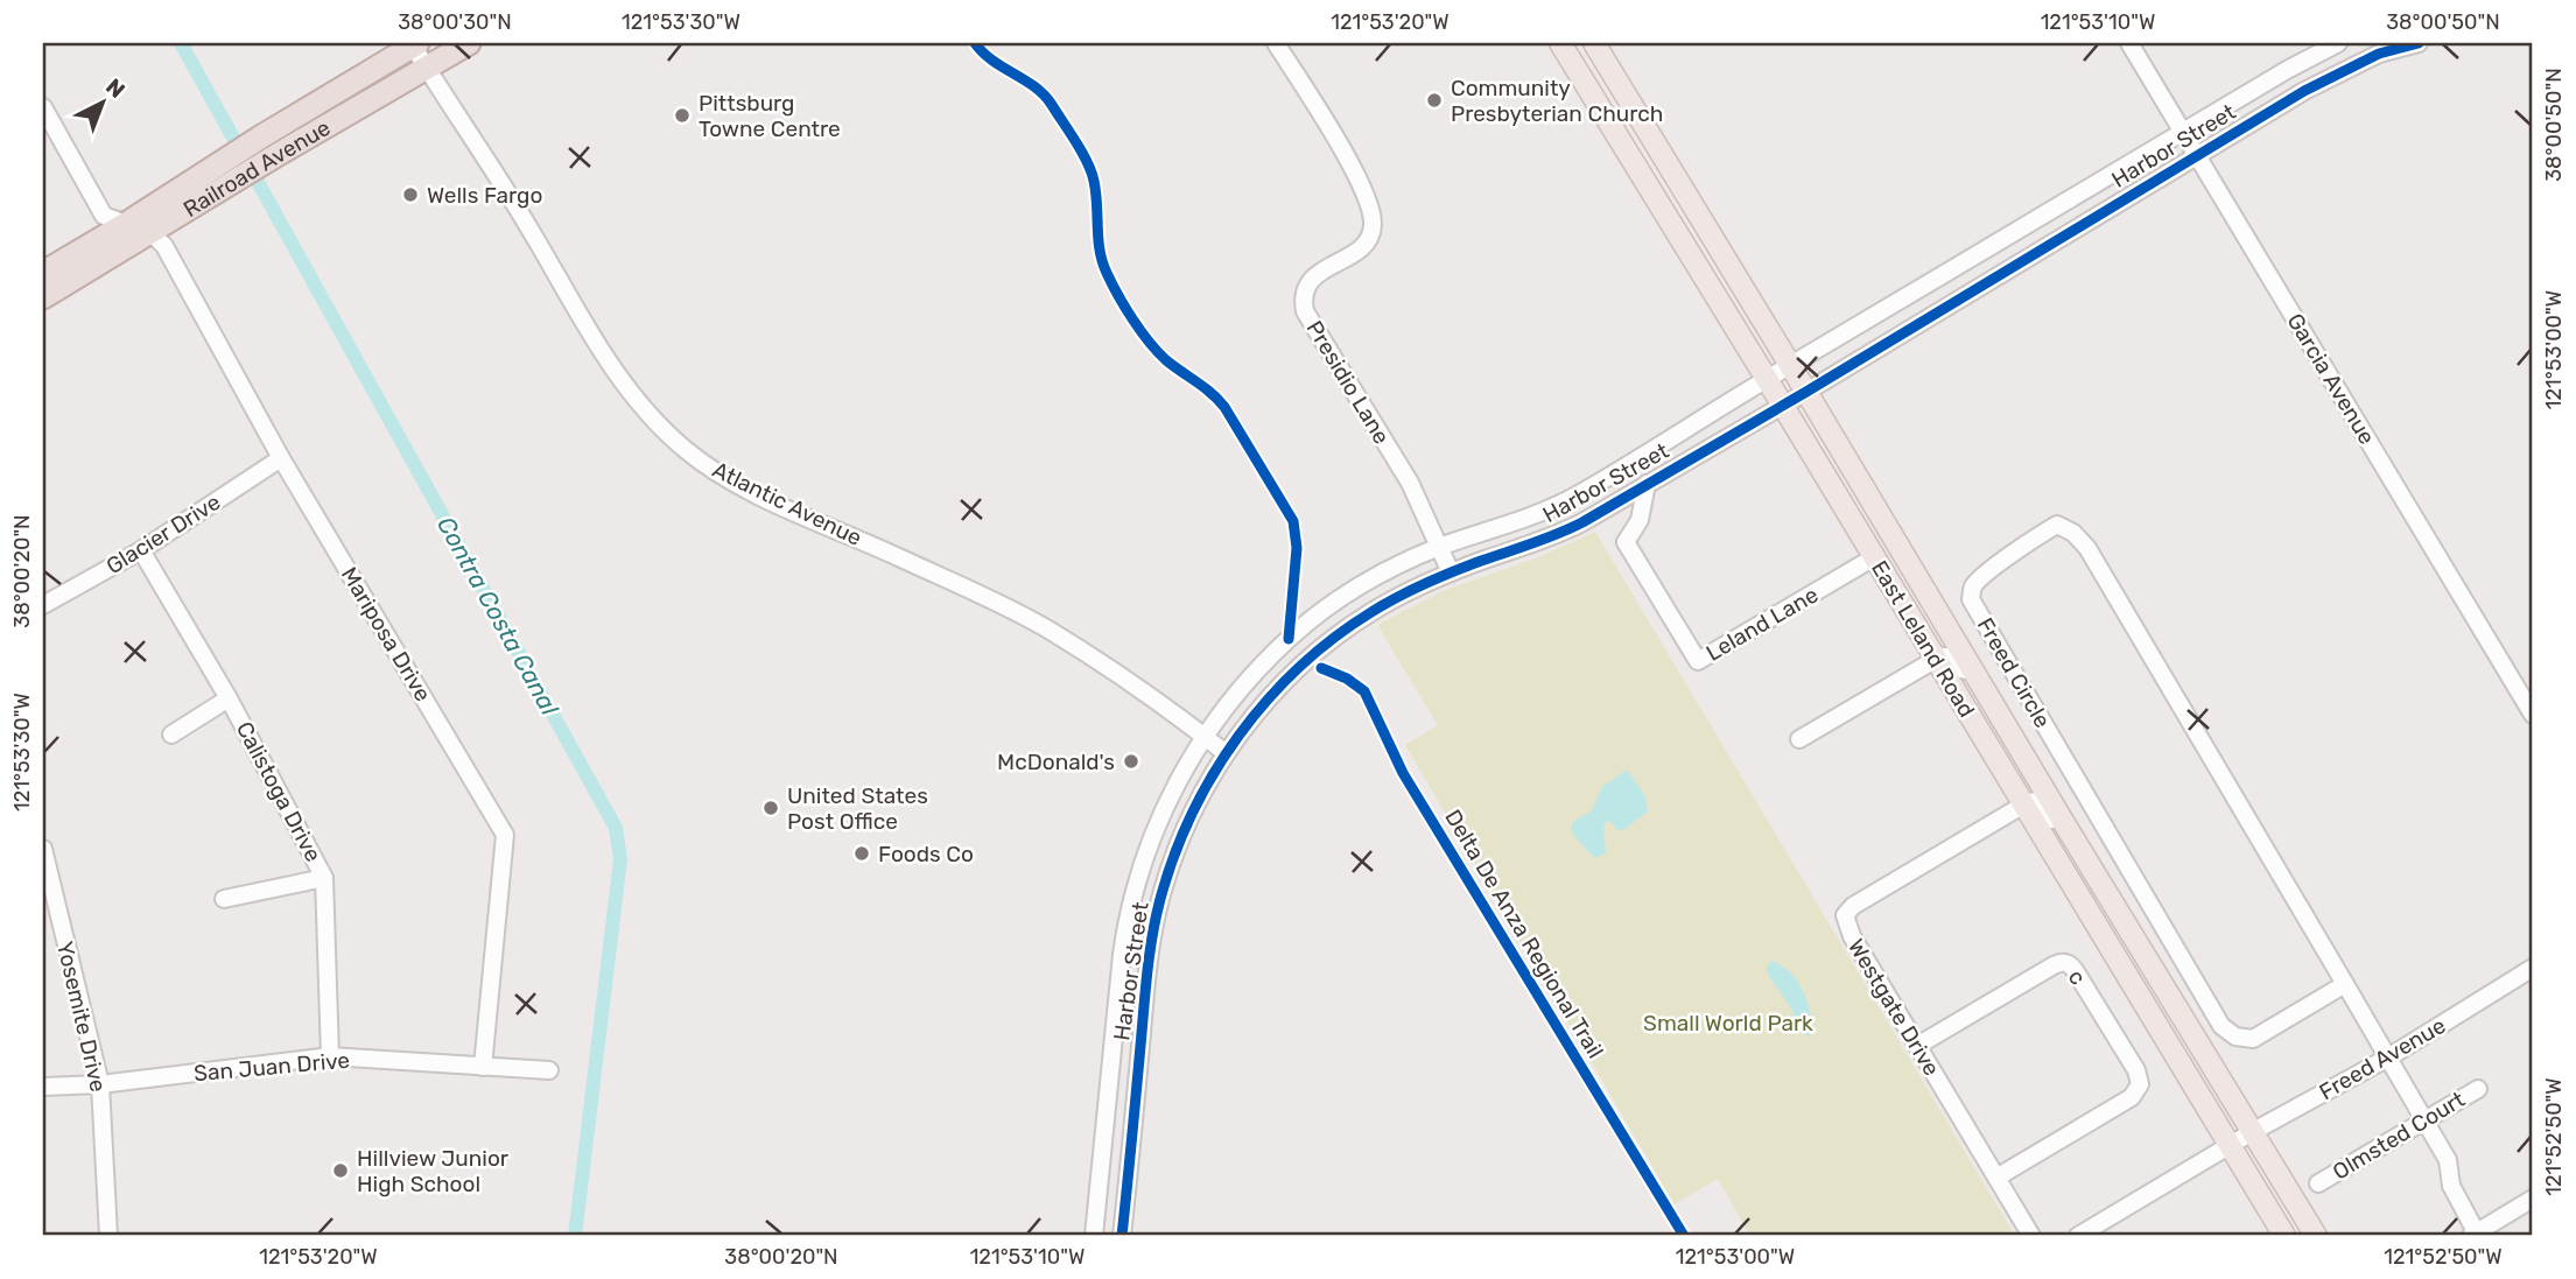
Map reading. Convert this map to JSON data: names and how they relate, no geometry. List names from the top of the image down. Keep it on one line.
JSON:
{"streets":{"highway":["Railroad Avenue"],"main road":["East Leland Road"],"street":["Harbor Street","Garcia Avenue","Presidio Lane","Atlantic Avenue","Glacier Drive","Leland Lane","Mariposa Drive","Freed Circle","Calistoga Drive","c","Westgate Drive","Yosemite Drive","Freed Avenue","San Juan Drive","Olmsted Court"],"cycle path":["Delta De Anza Regional Trail"]},"crossings":[["Harbor Street","Garcia Avenue"],["Harbor Street","Presidio Lane"],["Harbor Street","Atlantic Avenue"],["Harbor Street","East Leland Road"],["Railroad Avenue","Atlantic Avenue"],["Railroad Avenue","Mariposa Drive"],["Glacier Drive","Mariposa Drive"],["Glacier Drive","Calistoga Drive"],["Leland Lane","East Leland Road"],["Mariposa Drive","San Juan Drive"],["East Leland Road","Westgate Drive"],["East Leland Road","Freed Avenue"],["Freed Circle","Freed Avenue"],["Freed Circle","Olmsted Court"],["Calistoga Drive","San Juan Drive"],["c","Westgate Drive"],["Yosemite Drive","San Juan Drive"]],"water":["Contra Costa Canal"],"parks":["Small World Park"],"places":["Community Presbyterian Church","Pittsburg Towne Centre","Wells Fargo","McDonald's","United States Post Office","Foods Co","Hillview Junior High School"],"north":"top right","coordinates":["38°00'30\"N","121°53'30\"W","121°53'20\"W","121°53'10\"W","38°00'50\"N","121°53'00\"W","38°00'20\"N","121°52'50\"W"]}
